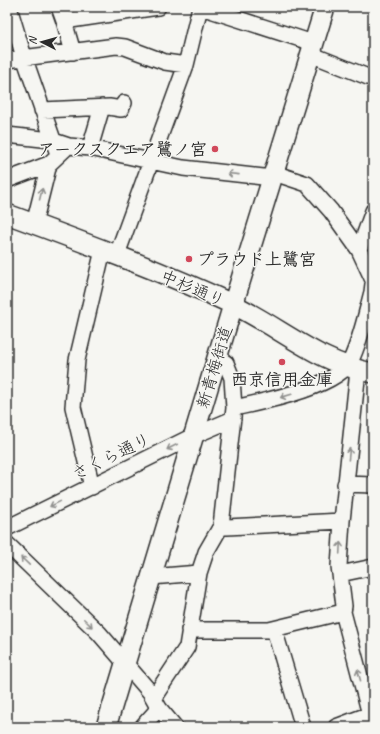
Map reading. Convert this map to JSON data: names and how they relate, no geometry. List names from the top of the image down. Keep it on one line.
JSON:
{"streets":{"main road":["中杉通り","新青梅街道"],"street":["さくら通り"]},"crossings":[["中杉通り","新青梅街道"],["中杉通り","さくら通り"],["新青梅街道","さくら通り"]],"places":["アークスクエア鷺ノ宮","プラウド上鷺宮","西京信用金庫"],"north":"left"}
